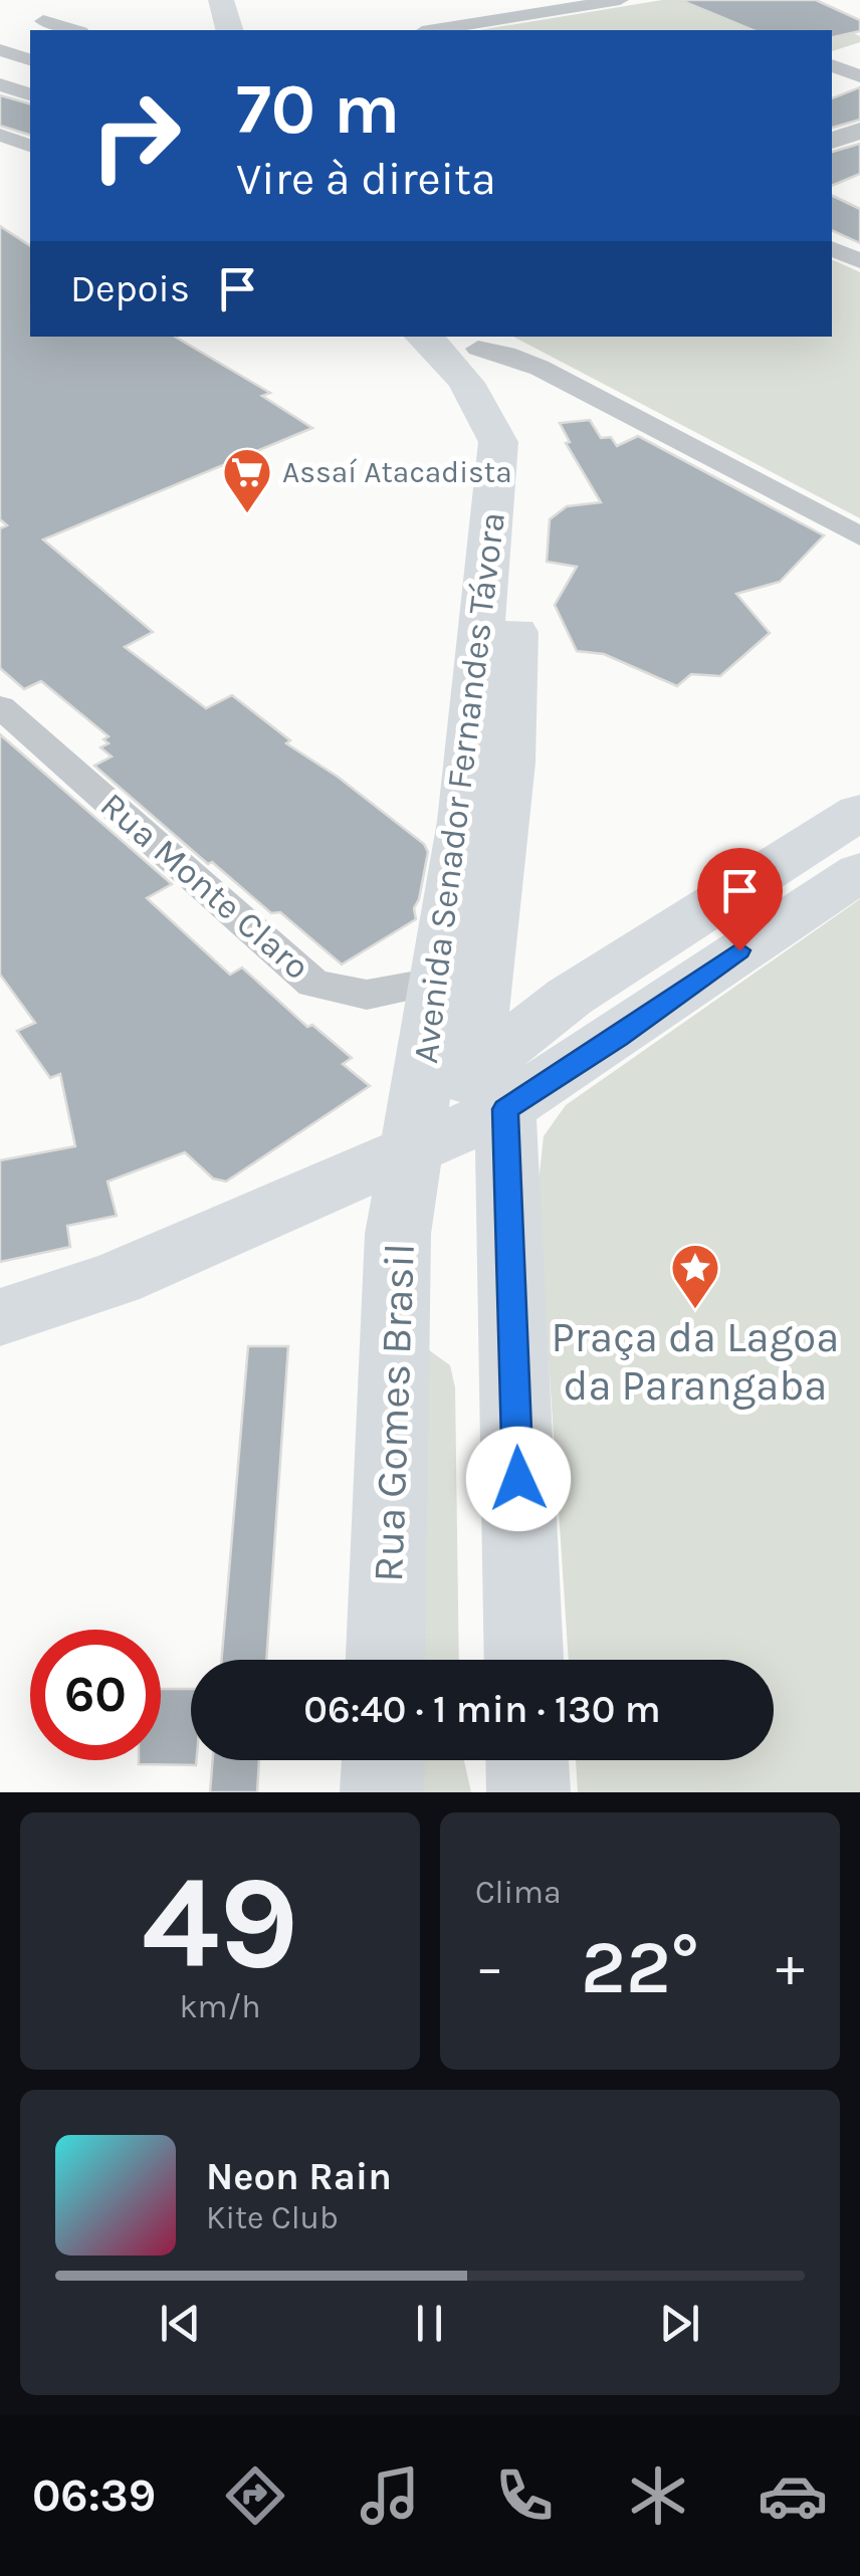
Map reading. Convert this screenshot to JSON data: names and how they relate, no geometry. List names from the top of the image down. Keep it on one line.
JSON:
{"streets":{"main road":["Avenida Senador Fernandes Távora","Rua Gomes Brasil"],"street":["Rua Monte Claro"]},"crossings":[["Avenida Senador Fernandes Távora","Rua Monte Claro"],["Avenida Senador Fernandes Távora","Rua Gomes Brasil"]],"places":{"supermarket":["Assaí Atacadista"],"place":["Praça da Lagoa da Parangaba"]},"page":{"turn":["70 m","Vire à direita"],"then":"Depois","limit":"60","trip":"06:40 · 1 min · 130 m","tile":[["49","km/h"],"Clima"],"heat":["−","22°","+"],"song":["Neon Rain","Kite Club"],"tabs":"06:39"}}
